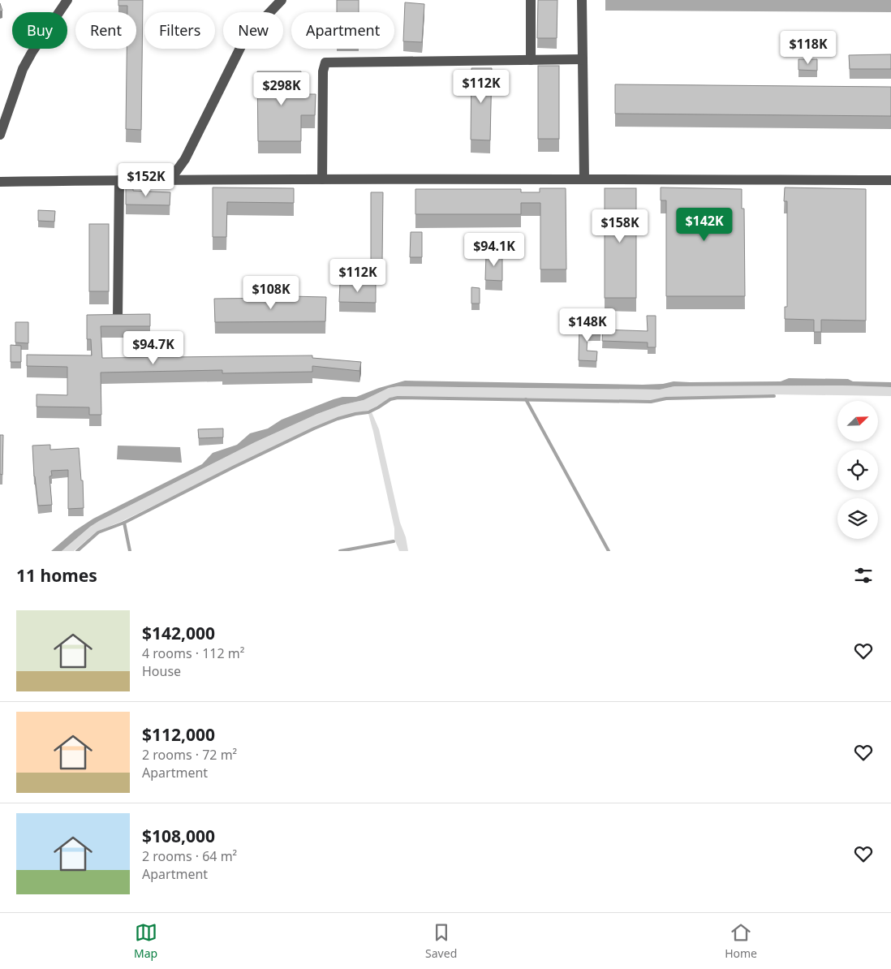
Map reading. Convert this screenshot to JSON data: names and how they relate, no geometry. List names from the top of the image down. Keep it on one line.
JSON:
{"north":"top right","page":{"chip":["Buy","Rent","Filters","New","Apartment"],"price":["$118K","$112K","$298K","$152K","$142K","$158K","$94.1K","$112K","$108K","$148K","$94.7K"],"heading":"11 homes","list":[{"name":"$142,000","note":"4 rooms · 112 m² · House"},{"name":"$112,000","note":"2 rooms · 72 m² · Apartment"},{"name":"$108,000","note":"2 rooms · 64 m² · Apartment"}],"tabs":["Map","Saved","Home"]}}
